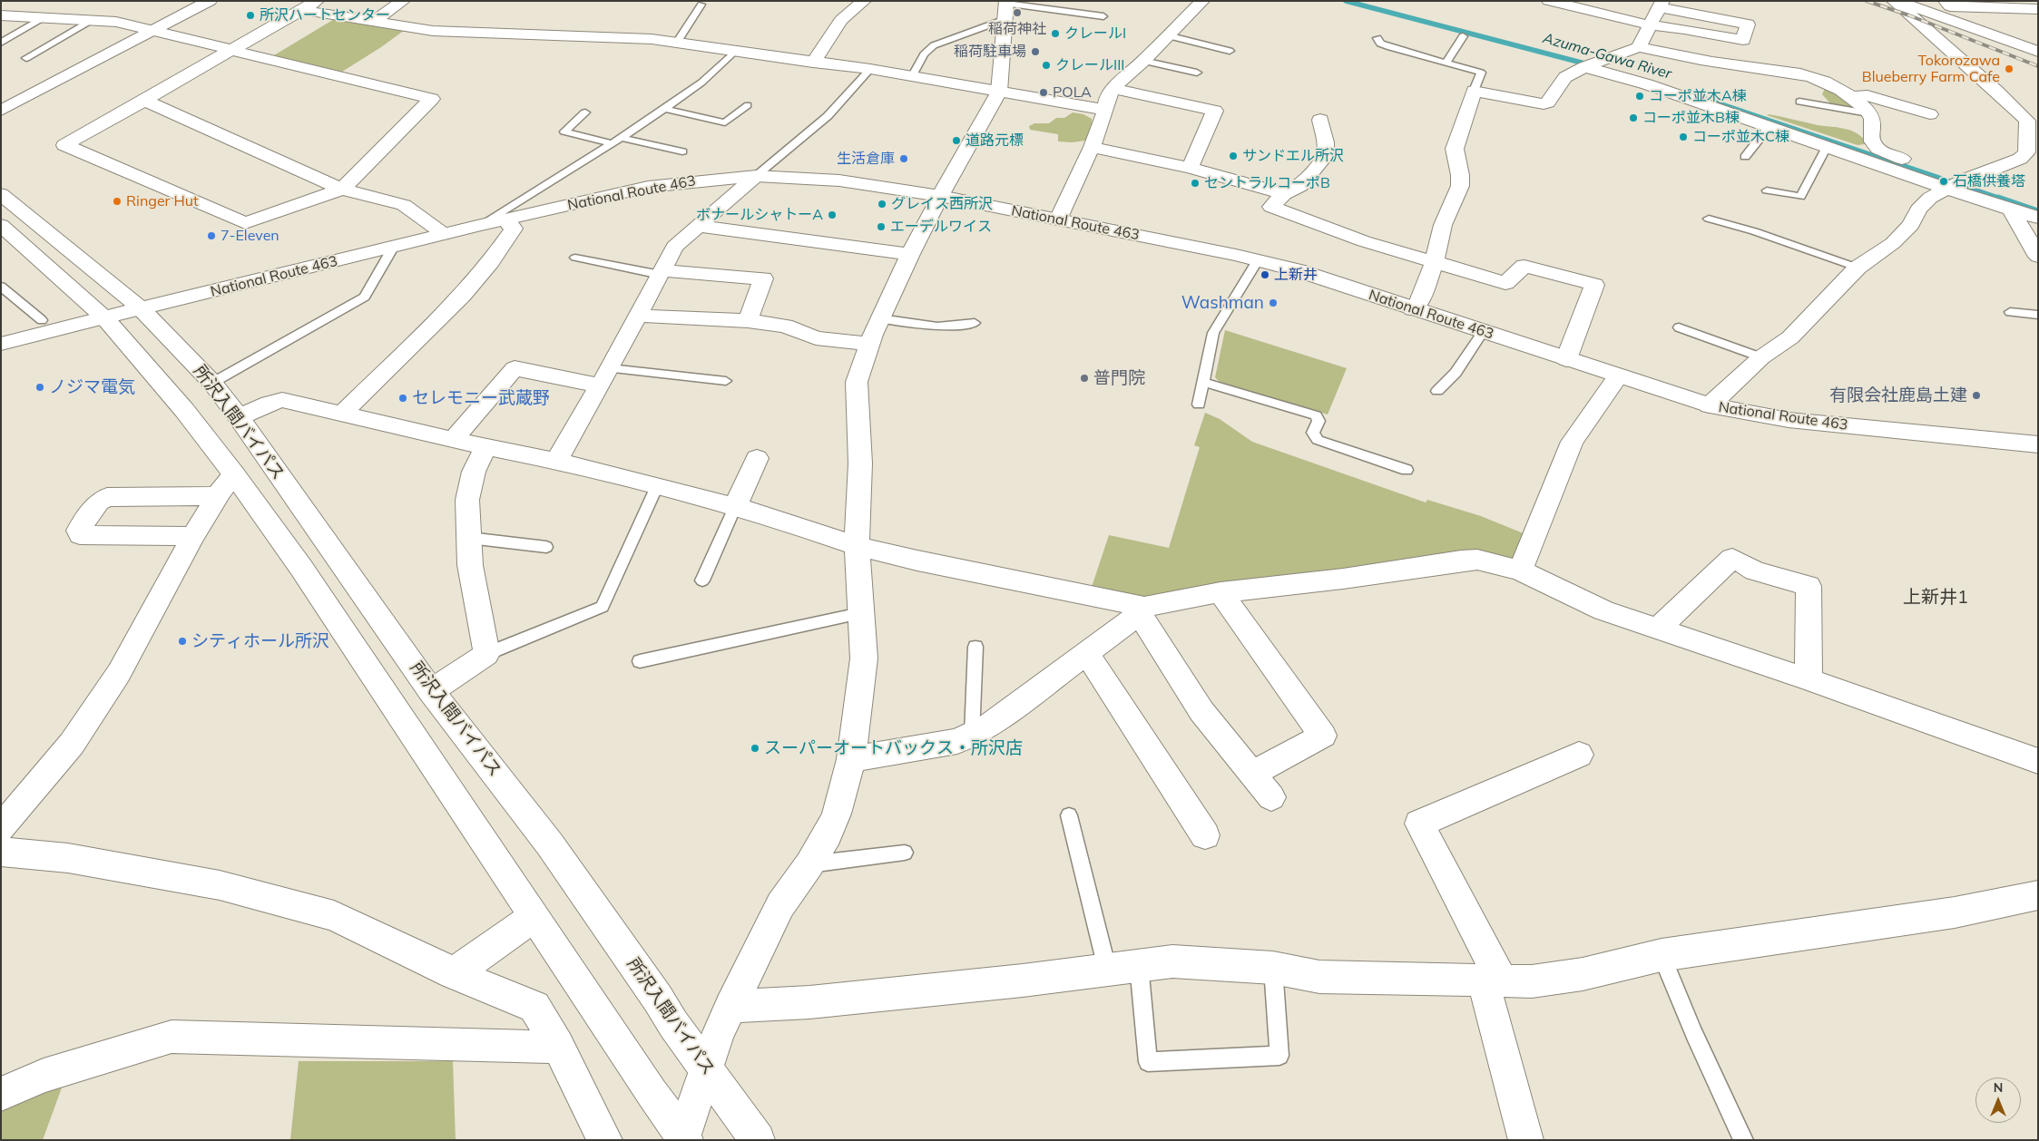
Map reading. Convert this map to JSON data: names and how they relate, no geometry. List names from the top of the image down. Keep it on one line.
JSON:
{"streets":{"main road":["National Route 463","所沢入間バイパス"]},"crossings":[["National Route 463","所沢入間バイパス"]],"districts":["上新井1"],"water":["Azuma-Gawa River"],"places":["稲荷神社","所沢ハートセンター","クレールI","稲荷駐車場","クレールIII","Tokorozawa Blueberry Farm Cafe","POLA","コーポ並木A棟","コーポ並木B棟","コーポ並木C棟","道路元標","サンドエル所沢","生活倉庫","石橋供養塔","セントラルコーポB","Ringer Hut","グレイス西所沢","ボナールシャトーA","エーデルワイス","7-Eleven","上新井","Washman","普門院","ノジマ電気","有限会社鹿島土建","セレモニー武蔵野","シティホール所沢","スーパーオートバックス・所沢店"],"north":"top"}
